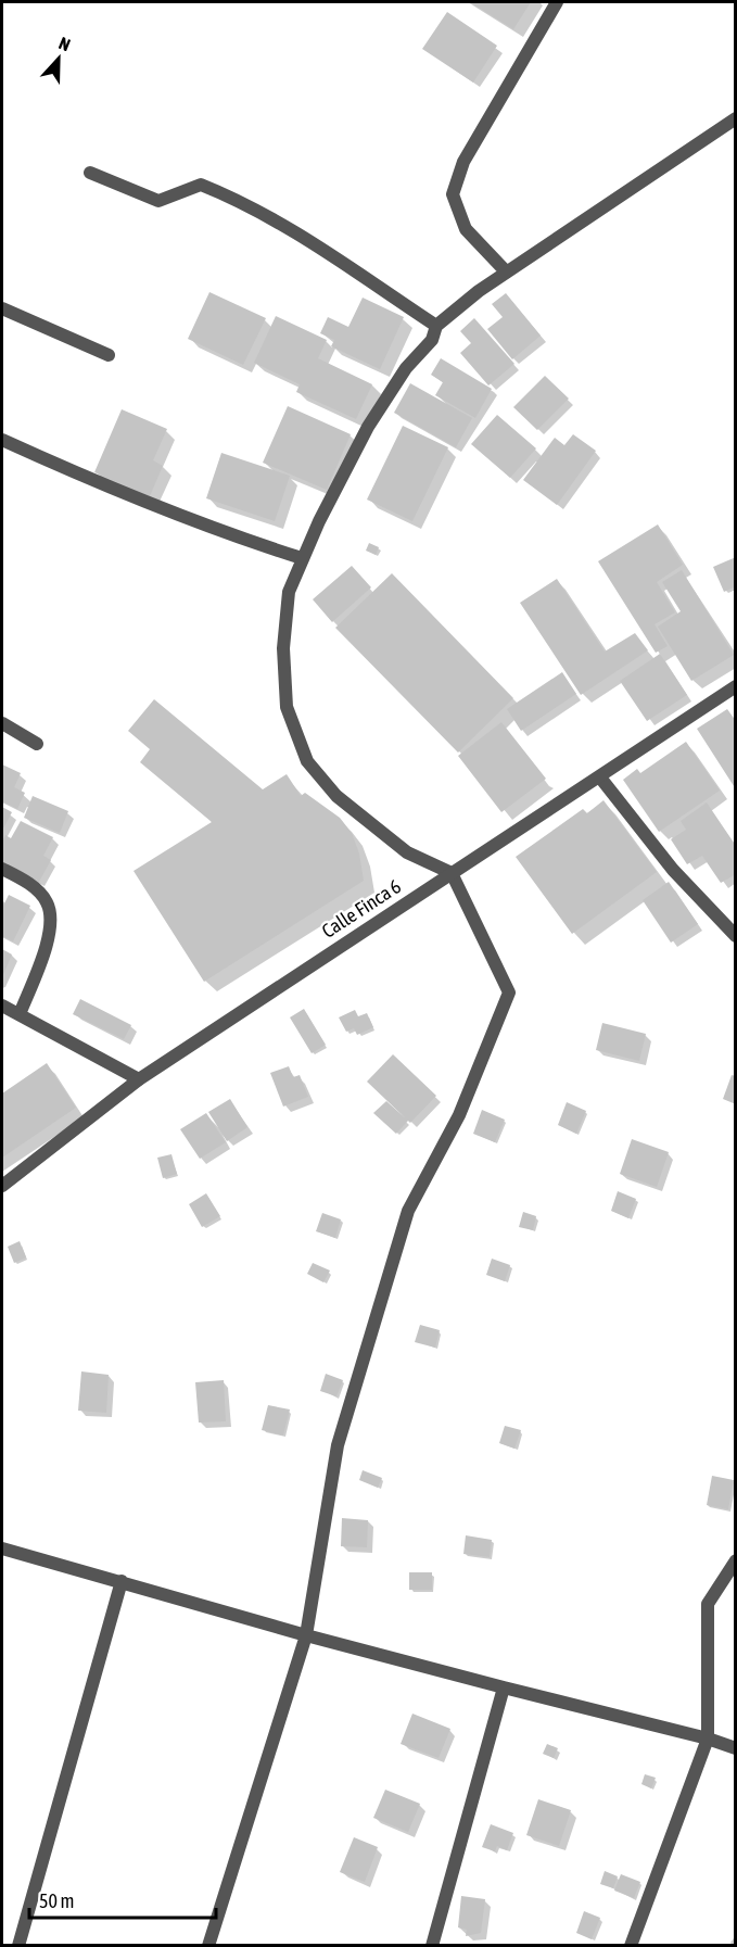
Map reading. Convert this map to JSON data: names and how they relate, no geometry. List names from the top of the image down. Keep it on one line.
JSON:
{"streets":{"street":["Calle Finca 6"]},"scale_bar":"50 m","north":"top"}
